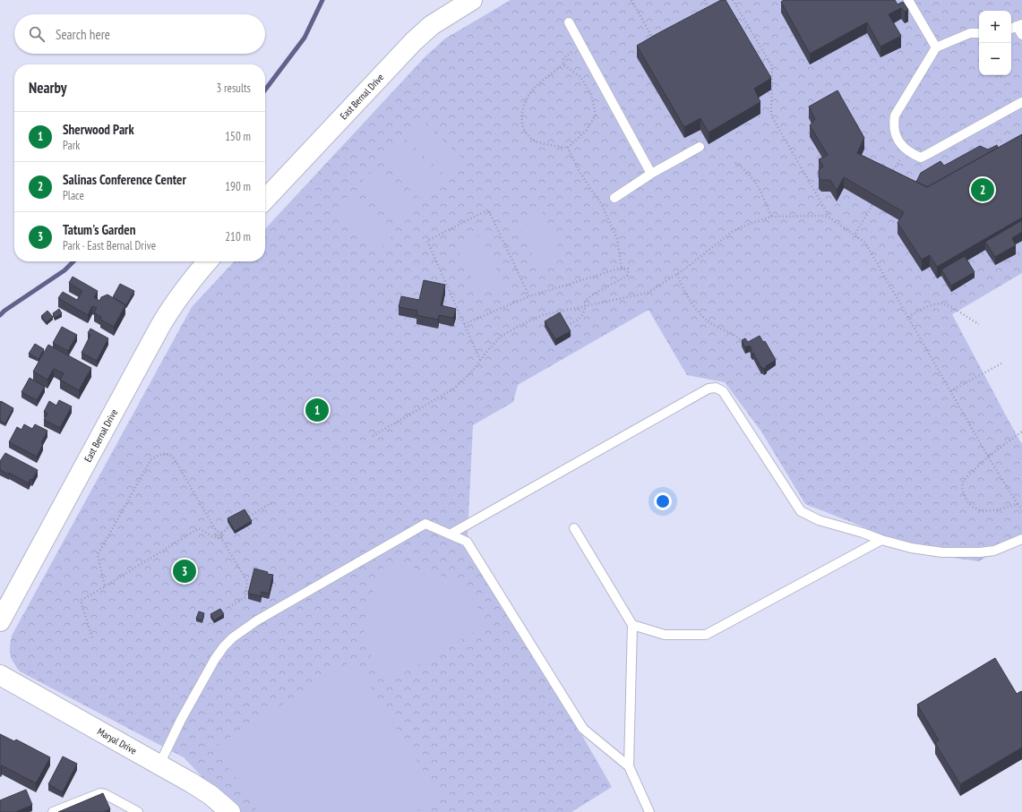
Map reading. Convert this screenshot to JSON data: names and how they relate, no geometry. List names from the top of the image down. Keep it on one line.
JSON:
{"streets":{"main road":["East Bernal Drive","Maryal Drive"]},"page":{"map_buttons":["+","−"],"search":"Search here","heading":["Nearby","3 results"],"list":[{"mark":"1","name":"Sherwood Park","note":"Park","value":"150 m"},{"mark":"2","name":"Salinas Conference Center","note":"Place","value":"190 m"},{"mark":"3","name":"Tatum's Garden","note":"Park · East Bernal Drive","value":"210 m"}],"pins":["2","1","3"]}}
